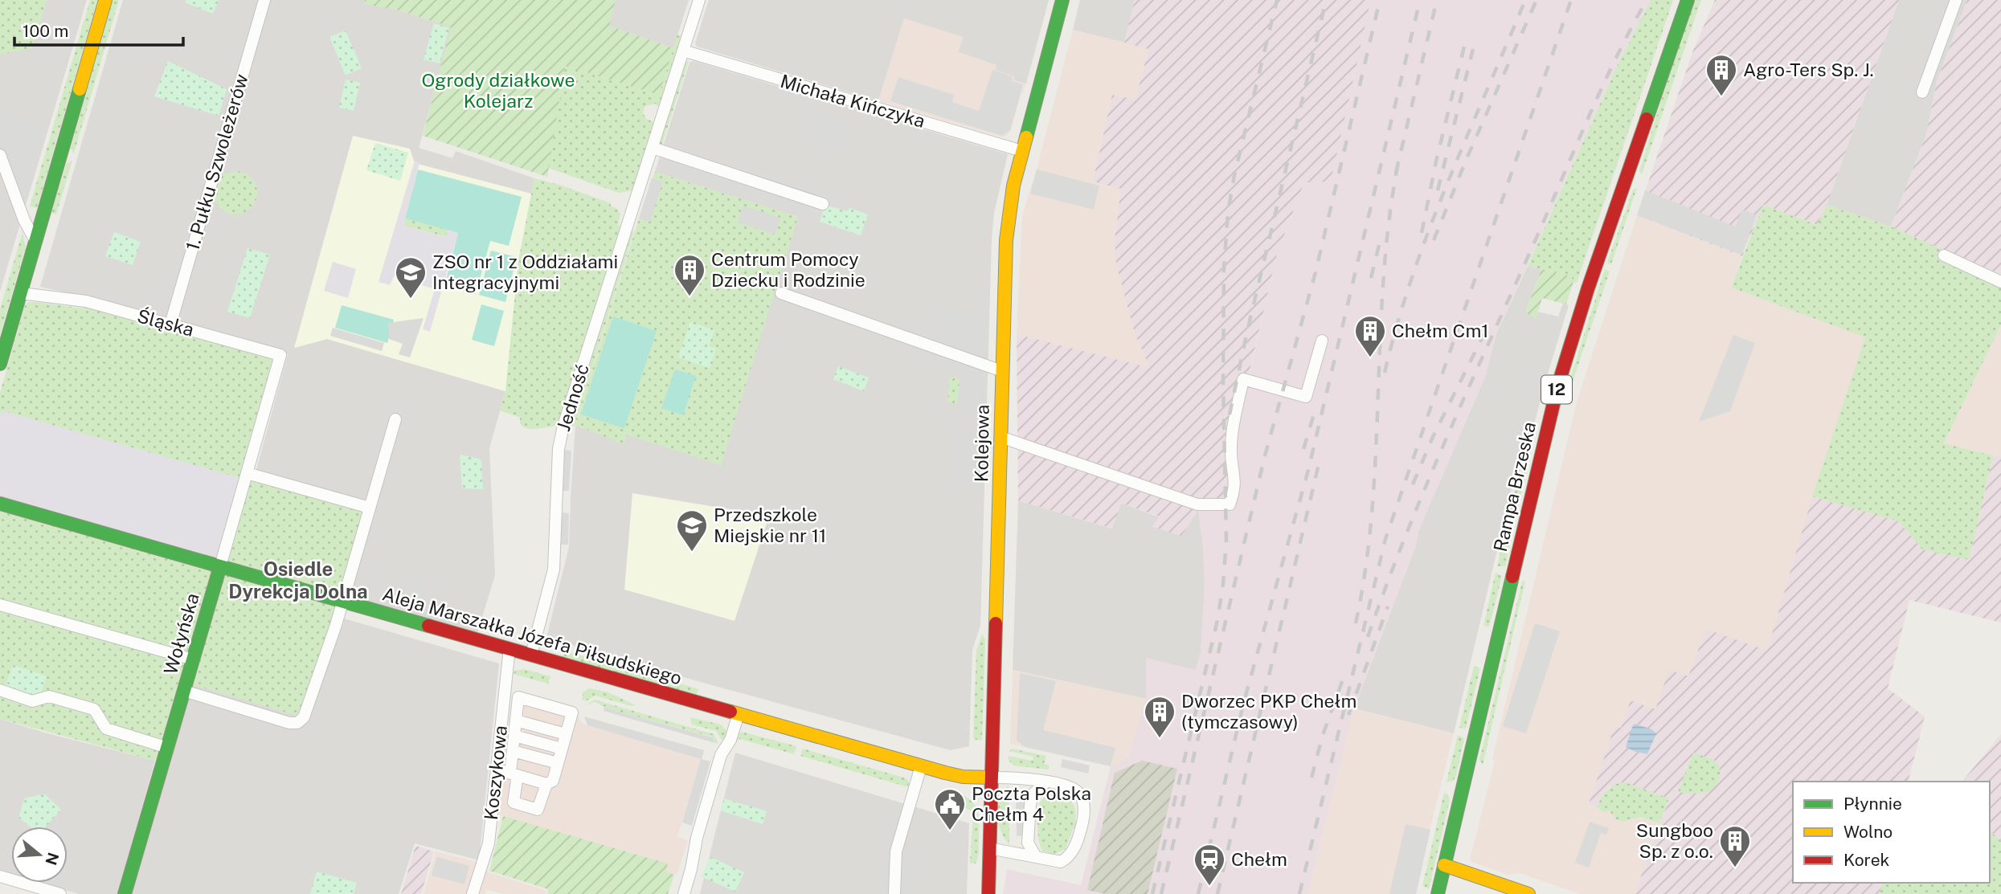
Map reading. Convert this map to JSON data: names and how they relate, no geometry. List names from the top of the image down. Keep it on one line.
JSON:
{"streets":{"main road":["12","Kolejowa","Rampa Brzeska","Wołyńska","Aleja Marszałka Józefa Piłsudskiego"],"street":["Michała Kińczyka","1. Pułku Szwoleżerów","Śląska","Jedność","Koszykowa"]},"crossings":[["Michała Kińczyka","Jedność"],["Michała Kińczyka","Kolejowa"],["1. Pułku Szwoleżerów","Śląska"],["Śląska","Wołyńska"],["Jedność","Aleja Marszałka Józefa Piłsudskiego"],["Kolejowa","Aleja Marszałka Józefa Piłsudskiego"],["Wołyńska","Aleja Marszałka Józefa Piłsudskiego"],["Aleja Marszałka Józefa Piłsudskiego","Koszykowa"]],"districts":["Osiedle Dyrekcja Dolna"],"parks":["Ogrody działkowe Kolejarz"],"places":{"building":["Agro-Ters Sp. J.","Centrum Pomocy Dziecku i Rodzinie","Chełm Cm1","Dworzec PKP Chełm (tymczasowy)","Sungboo Sp. z o.o."],"school or university":["ZSO nr 1 z Oddziałami Integracyjnymi","Przedszkole Miejskie nr 11"],"public building":["Poczta Polska Chełm 4"],"station":["Chełm"]},"legend":["Płynnie","Wolno","Korek"],"scale_bar":"100 m","north":"right"}
